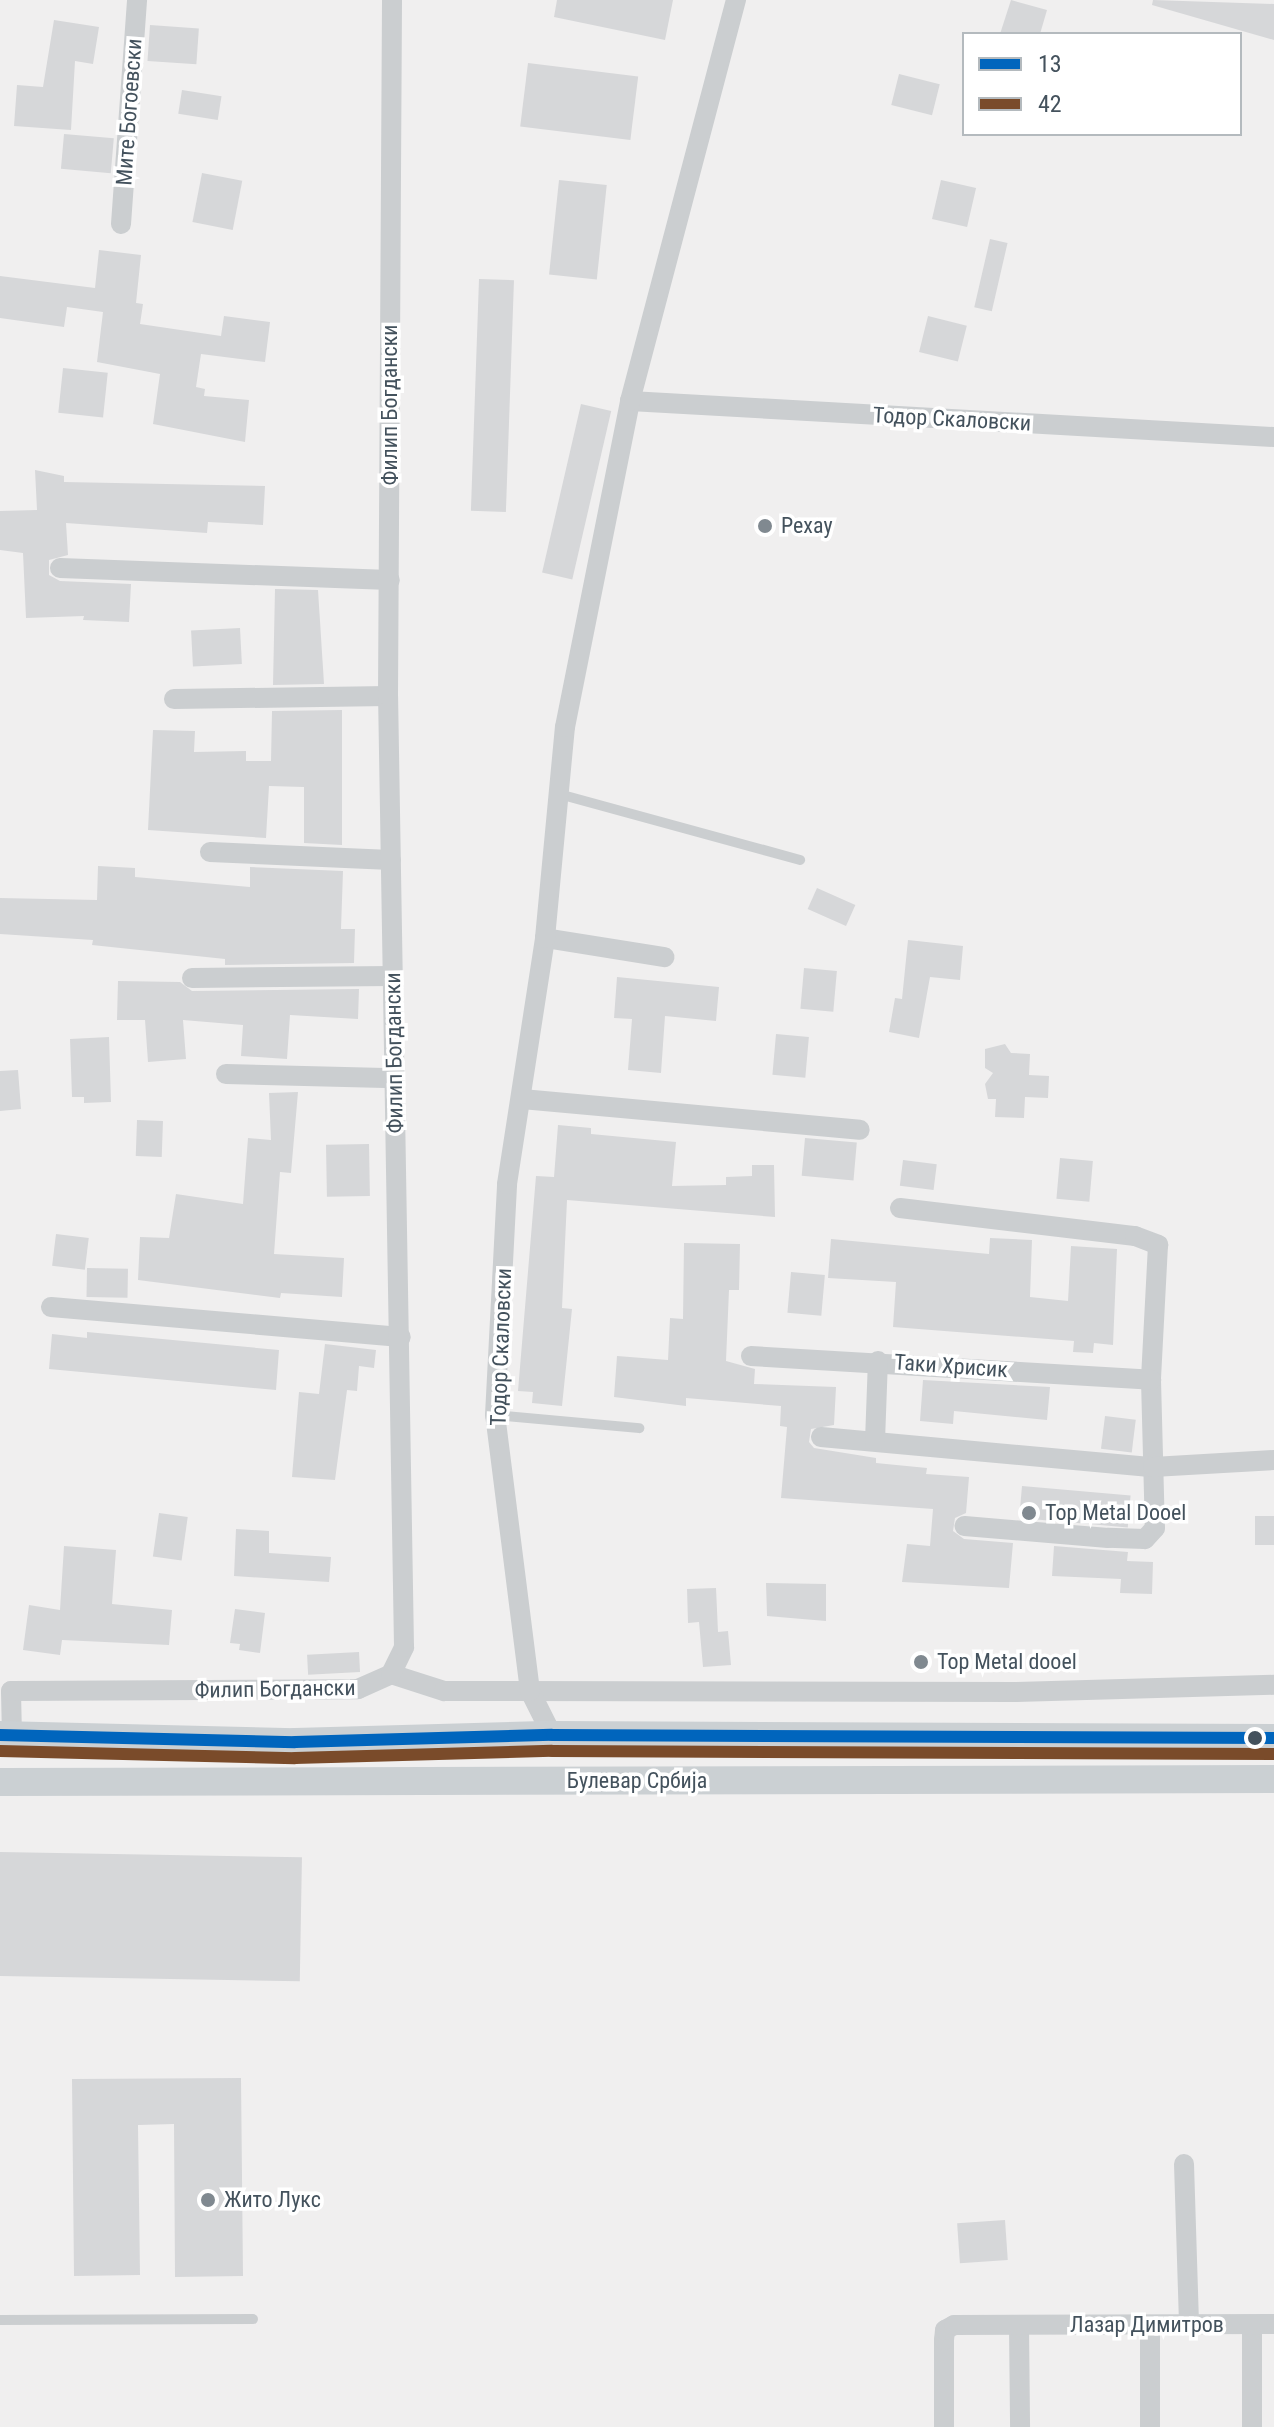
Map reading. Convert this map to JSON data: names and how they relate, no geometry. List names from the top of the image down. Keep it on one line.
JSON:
{"streets":{"street":["Мите Богоевски","Филип Богдански","Тодор Скаловски","Таки Хрисик","Булевар Србија","Лазар Димитров"]},"crossings":[["Филип Богдански","Булевар Србија"],["Тодор Скаловски","Булевар Србија"]],"places":["Рехау","Top Metal Dooel","Top Metal dooel","Жито Лукс"],"lines":["transit line 13","transit line 42"],"legend":["13","42"]}
